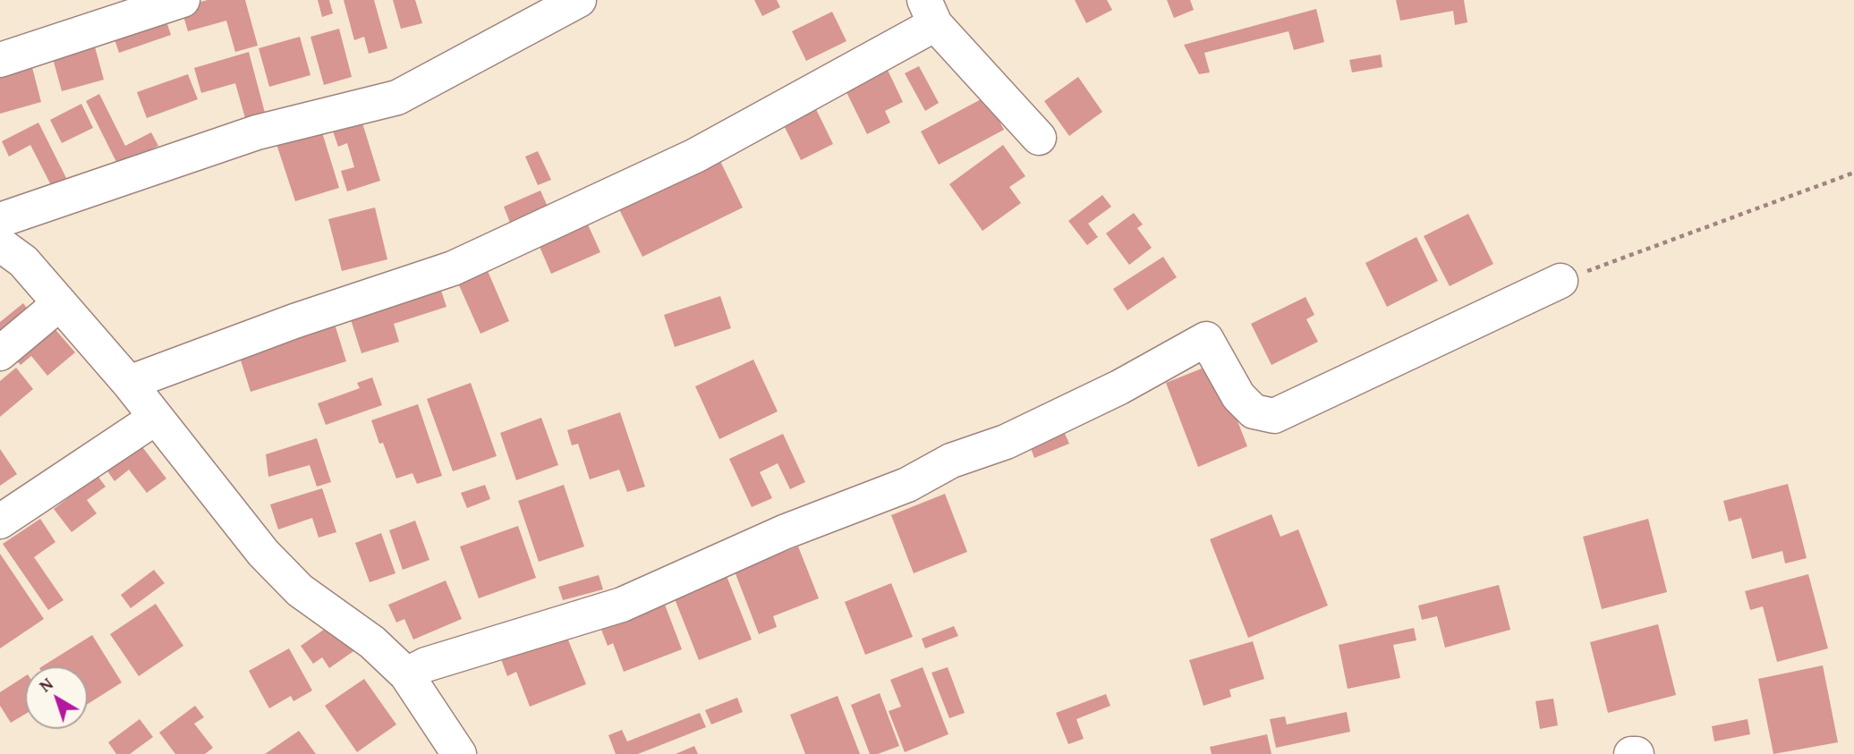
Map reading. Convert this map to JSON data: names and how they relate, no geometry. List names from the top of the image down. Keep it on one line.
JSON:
{"north":"top left"}
